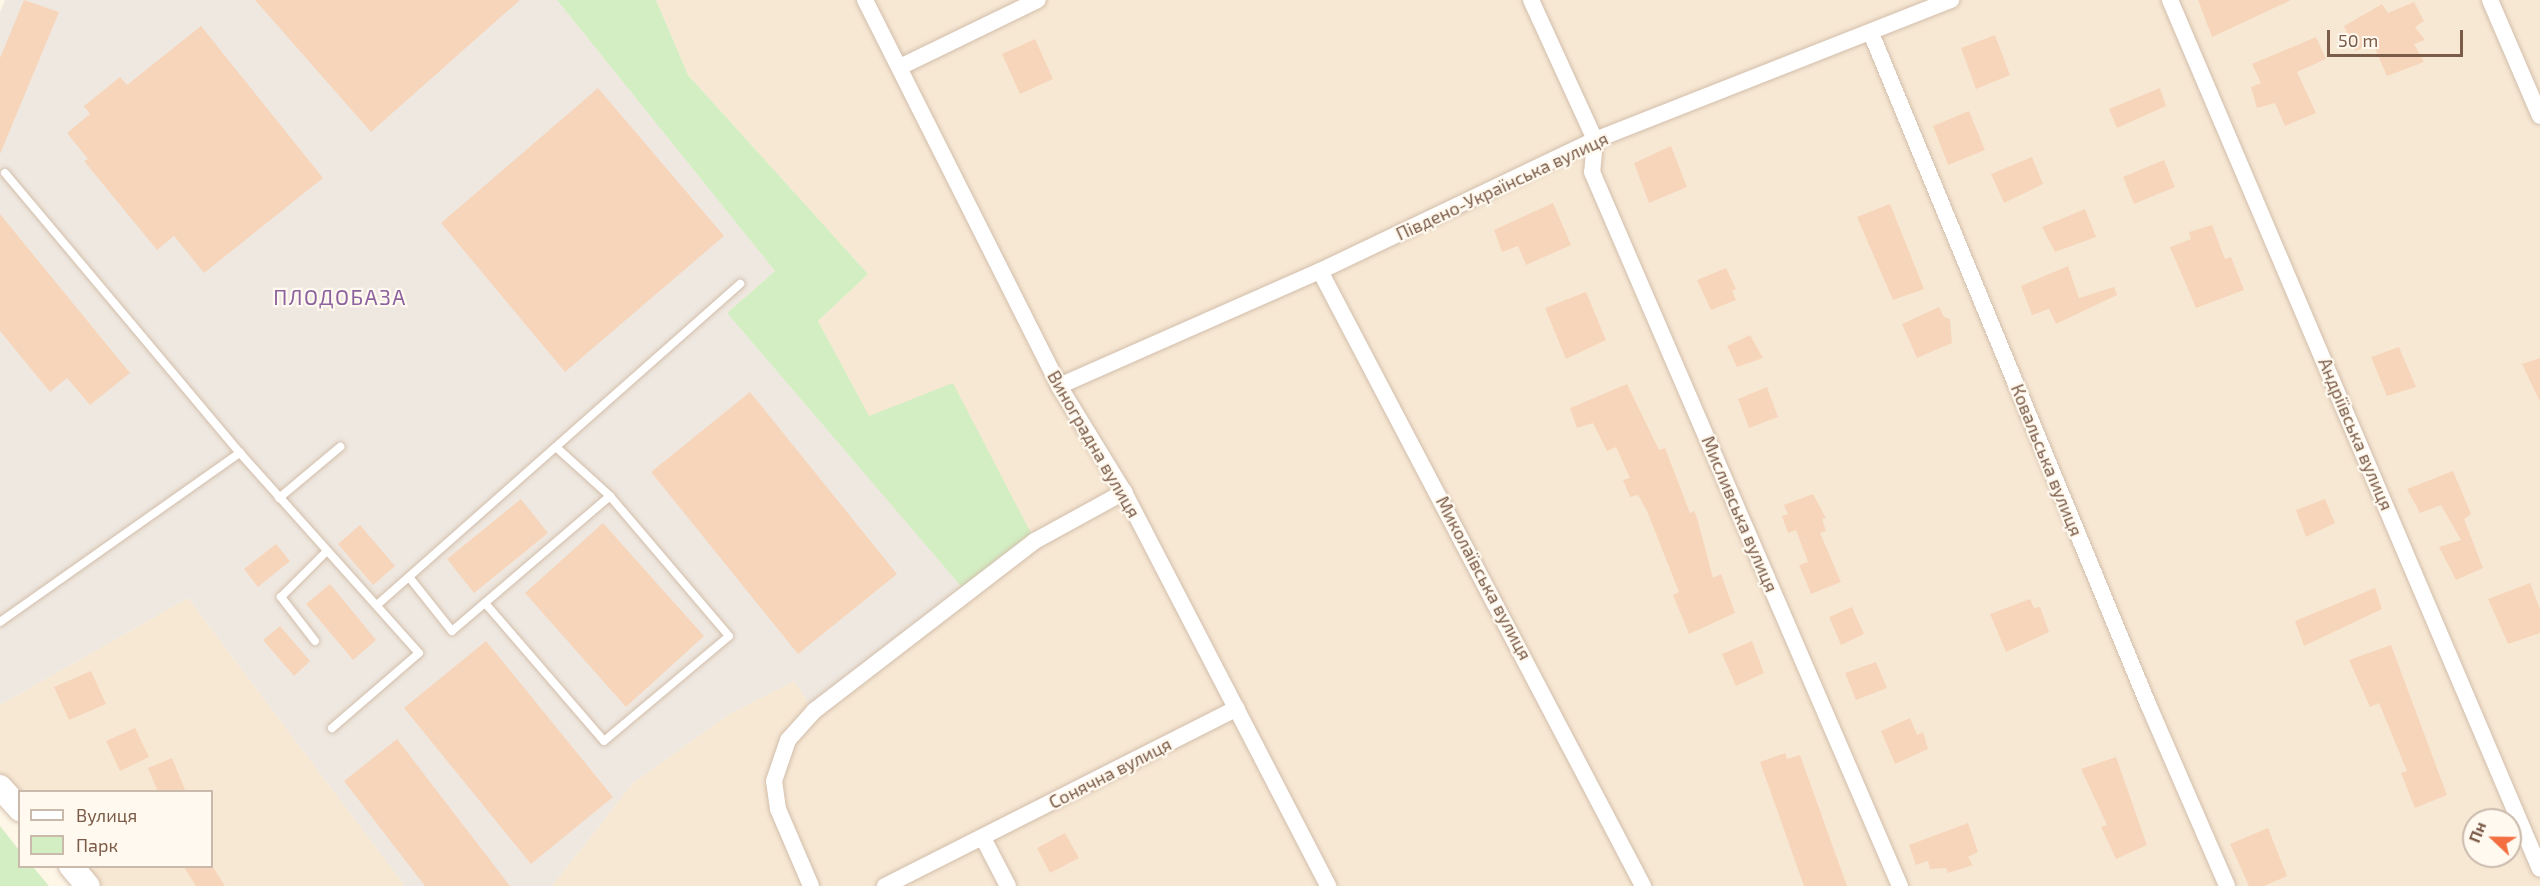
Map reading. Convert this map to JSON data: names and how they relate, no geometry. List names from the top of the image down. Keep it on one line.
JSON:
{"streets":{"street":["Південо-Українська вулиця","Андріївська вулиця","Виноградна вулиця","Ковальська вулиця","Мисливська вулиця","Миколаївська вулиця","Сонячна вулиця"]},"crossings":[["Південо-Українська вулиця","Виноградна вулиця"],["Південо-Українська вулиця","Ковальська вулиця"],["Південо-Українська вулиця","Мисливська вулиця"],["Південо-Українська вулиця","Миколаївська вулиця"],["Виноградна вулиця","Сонячна вулиця"]],"districts":["ПЛОДОБАЗА"],"legend":["Вулиця","Парк"],"scale_bar":"50 m","north":"left"}
